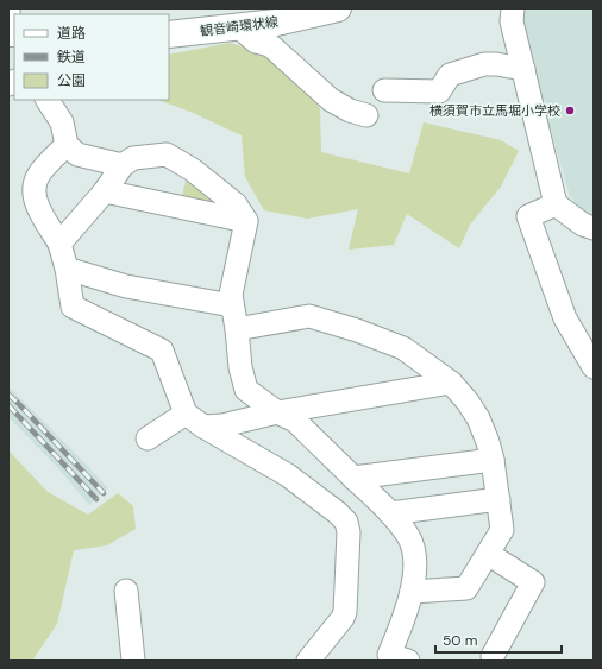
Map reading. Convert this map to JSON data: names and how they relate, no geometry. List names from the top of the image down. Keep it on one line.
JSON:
{"streets":{"main road":["観音崎環状線"]},"places":["横須賀市立馬堀小学校"],"legend":["道路","鉄道","公園"],"scale_bar":"50 m"}
